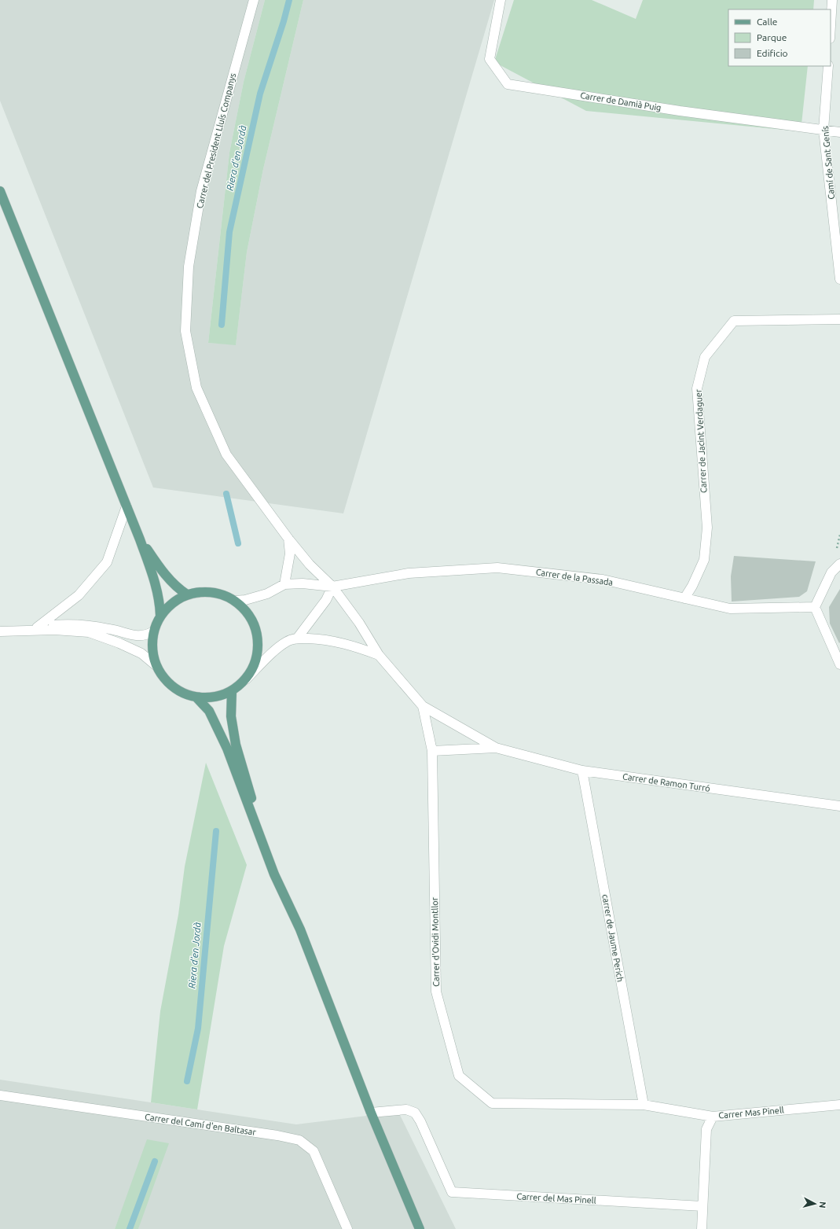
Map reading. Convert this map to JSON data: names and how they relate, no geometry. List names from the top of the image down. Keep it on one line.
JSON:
{"streets":{"street":["Carrer de Damià Puig","Carrer del President Lluís Companys","Camí de Sant Genís","Carrer de Jacint Verdaguer","Carrer de la Passada","Carrer de Ramon Turró","carrer de Jaume Perich","Carrer d'Ovidi Montllor","Carrer Mas Pinell","Carrer del Camí d'en Baltasar","Carrer del Mas Pinell"]},"crossings":[["Carrer de Damià Puig","Camí de Sant Genís"],["Carrer del President Lluís Companys","Carrer de la Passada"],["Carrer del President Lluís Companys","Carrer de Ramon Turró"],["Carrer de Jacint Verdaguer","Carrer de la Passada"],["Carrer de la Passada","Carrer de Ramon Turró"],["Carrer de Ramon Turró","carrer de Jaume Perich"],["Carrer de Ramon Turró","Carrer d'Ovidi Montllor"],["carrer de Jaume Perich","Carrer d'Ovidi Montllor"],["carrer de Jaume Perich","Carrer Mas Pinell"],["Carrer d'Ovidi Montllor","Carrer Mas Pinell"]],"water":["Riera d'en Jordà"],"legend":["Calle","Parque","Edificio"],"north":"right"}
